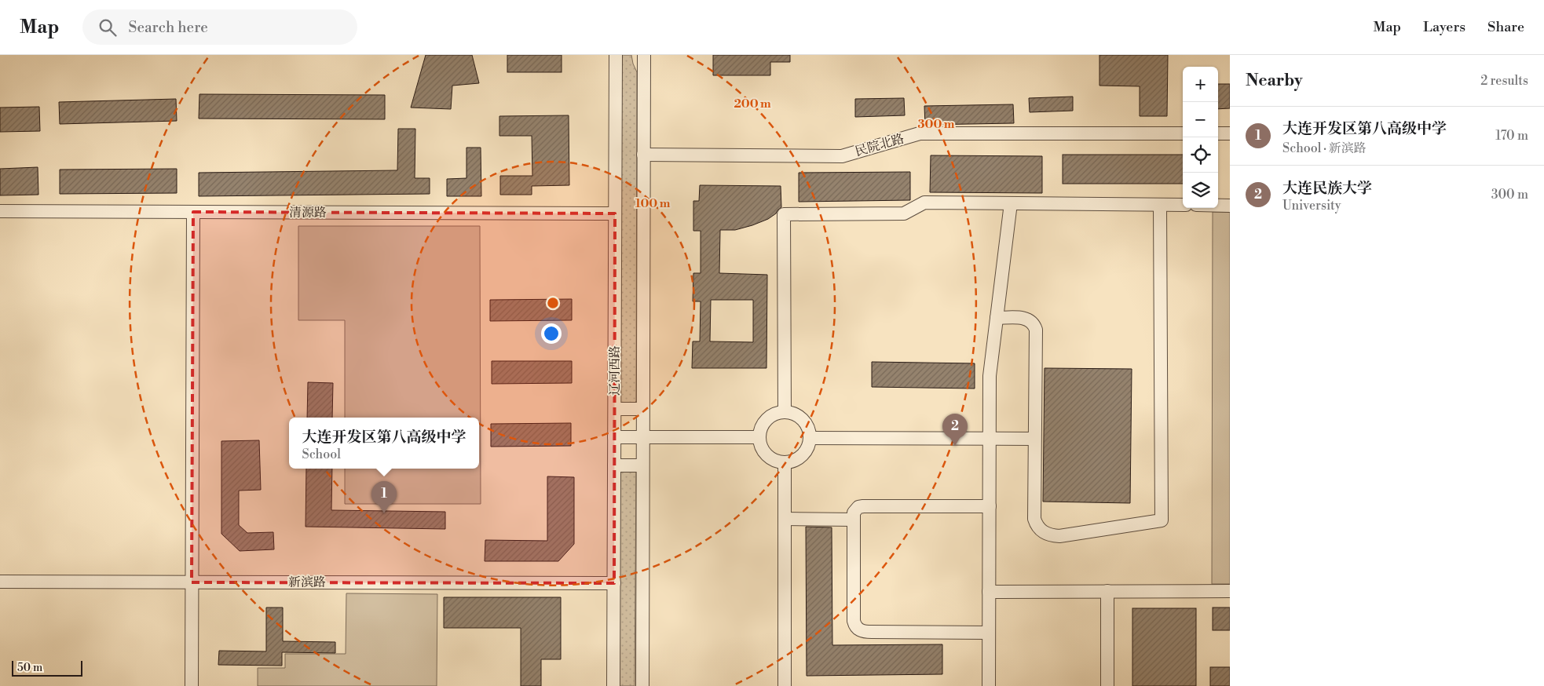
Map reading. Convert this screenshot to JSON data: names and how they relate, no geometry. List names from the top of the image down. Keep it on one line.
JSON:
{"streets":{"street":["民院北路","清源路","辽河西路","新滨路"]},"crossings":[["清源路","辽河西路"],["辽河西路","新滨路"]],"scale_bar":"50 m","page":{"header":"Map","search":"Search here","nav":["Map","Layers","Share"],"heading":["Nearby","2 results"],"map_buttons":["+","−"],"list":[{"mark":"1","name":"大连开发区第八高级中学","note":"School · 新滨路","value":"170 m"},{"mark":"2","name":"大连民族大学","note":"University","value":"300 m"}],"pins":["2","1"],"popup":["大连开发区第八高级中学","School"],"scale":"50 m"},"rings":["200 m","300 m","100 m"]}
